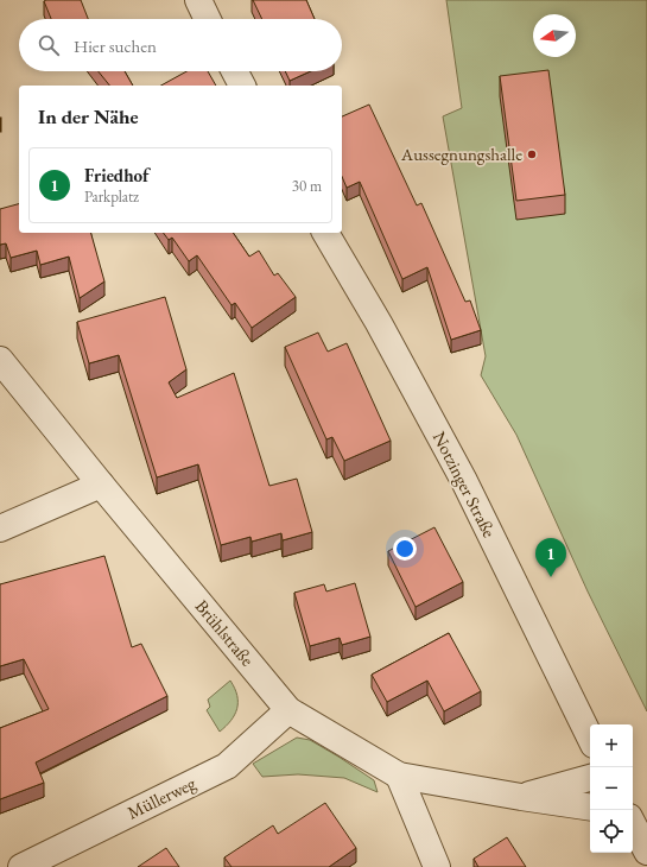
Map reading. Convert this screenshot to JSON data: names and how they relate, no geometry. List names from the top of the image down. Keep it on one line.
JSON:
{"streets":{"street":["Notzinger Straße","Brühlstraße","Müllerweg"]},"crossings":[["Brühlstraße","Müllerweg"]],"places":["Aussegnungshalle"],"north":"left","page":{"search":"Hier suchen","heading":"In der Nähe","list":[{"mark":"1","name":"Friedhof","note":"Parkplatz","value":"30 m"}],"pins":"1","map_buttons":["+","−"]}}
